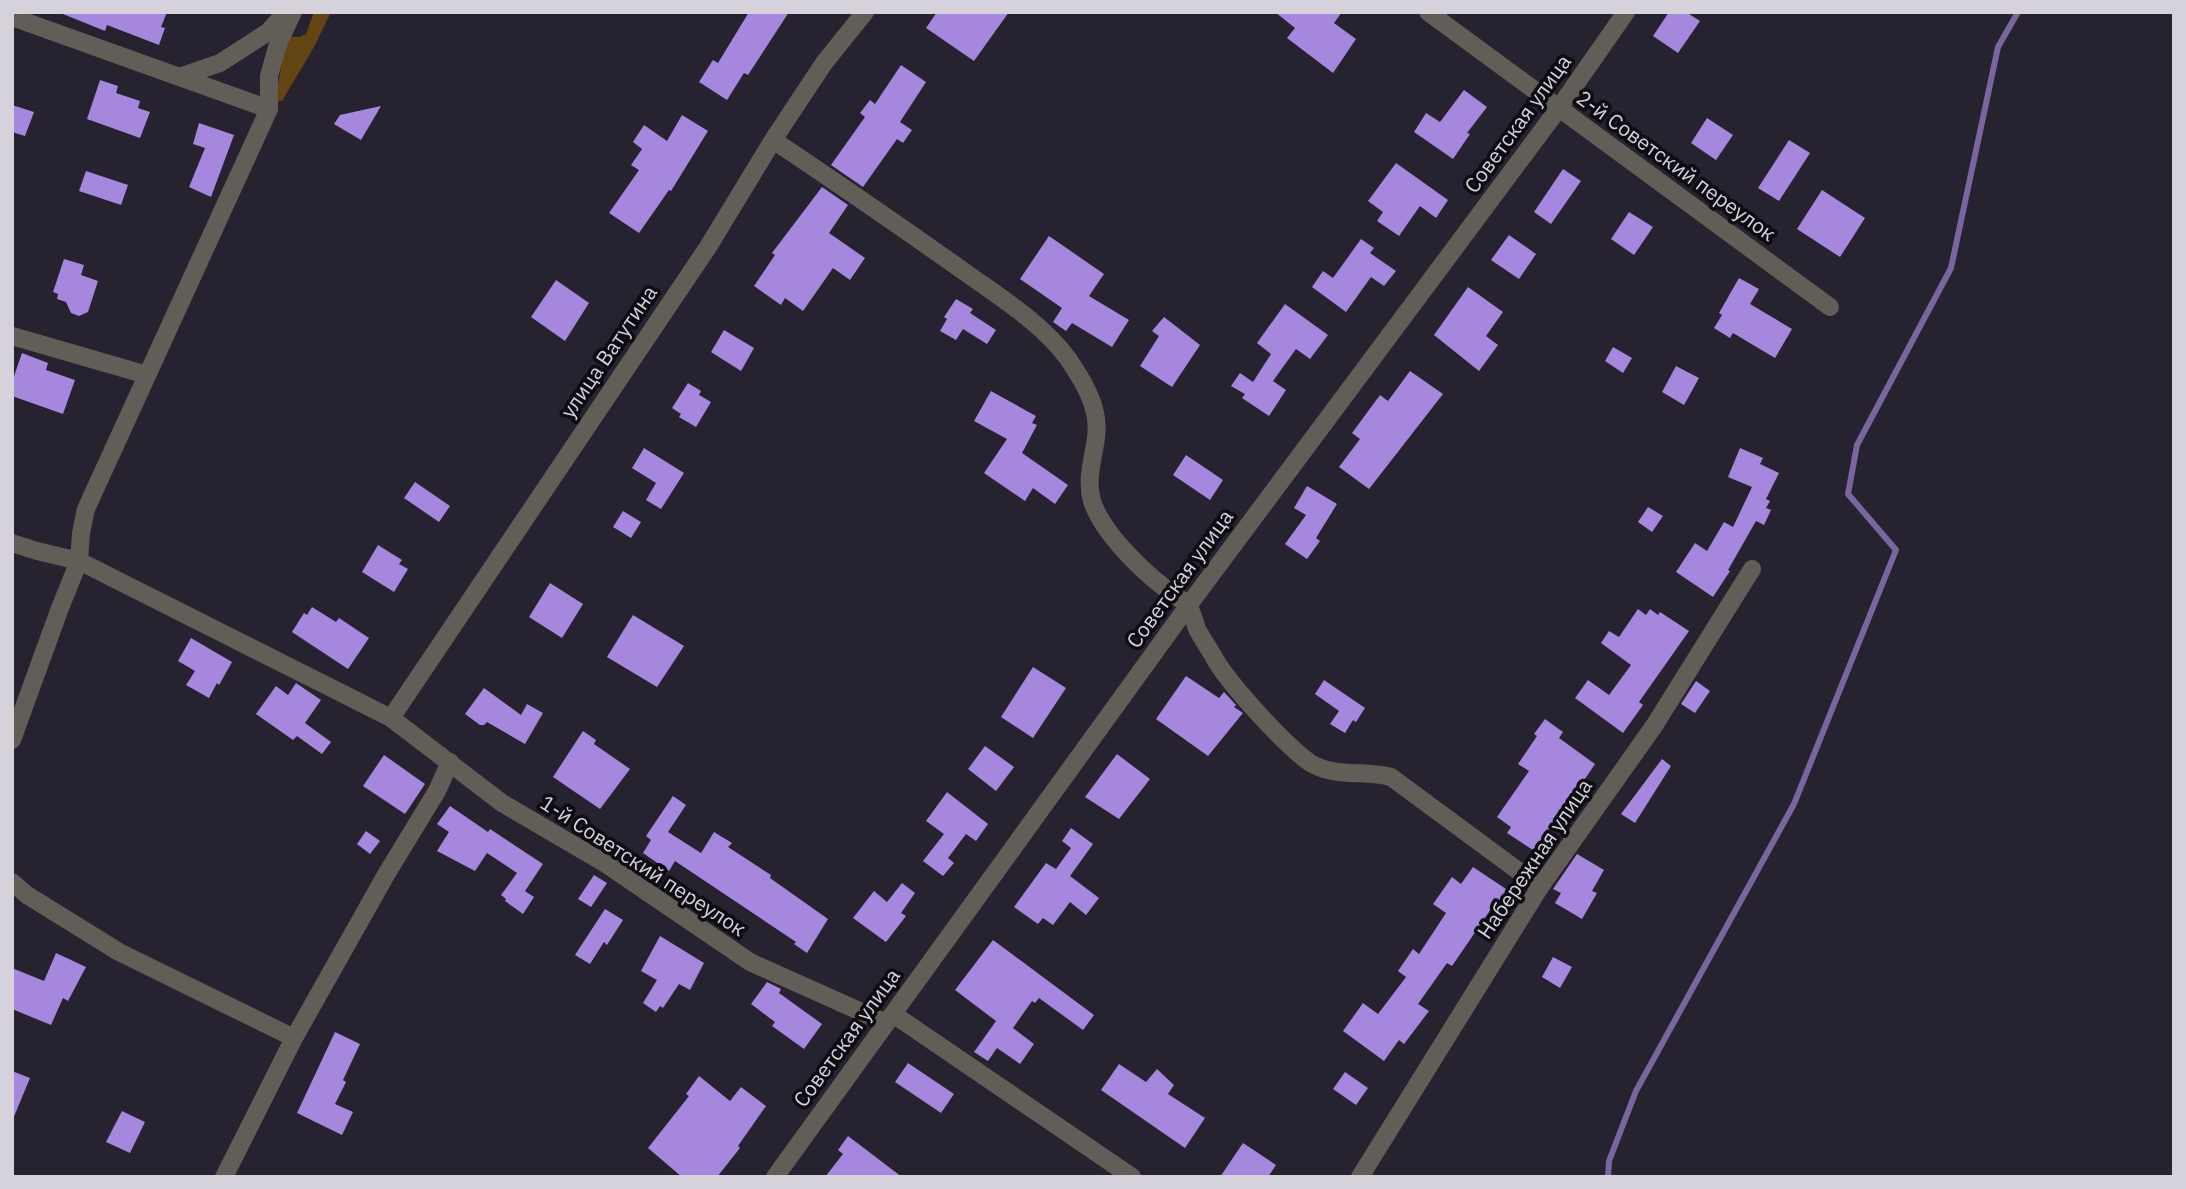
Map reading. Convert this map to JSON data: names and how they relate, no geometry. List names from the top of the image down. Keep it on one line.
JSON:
{"streets":{"street":["Советская улица","2-й Советский переулок","улица Ватутина","Набережная улица","1-й Советский переулок"]},"crossings":[["Советская улица","2-й Советский переулок"],["Советская улица","1-й Советский переулок"],["улица Ватутина","1-й Советский переулок"]]}
